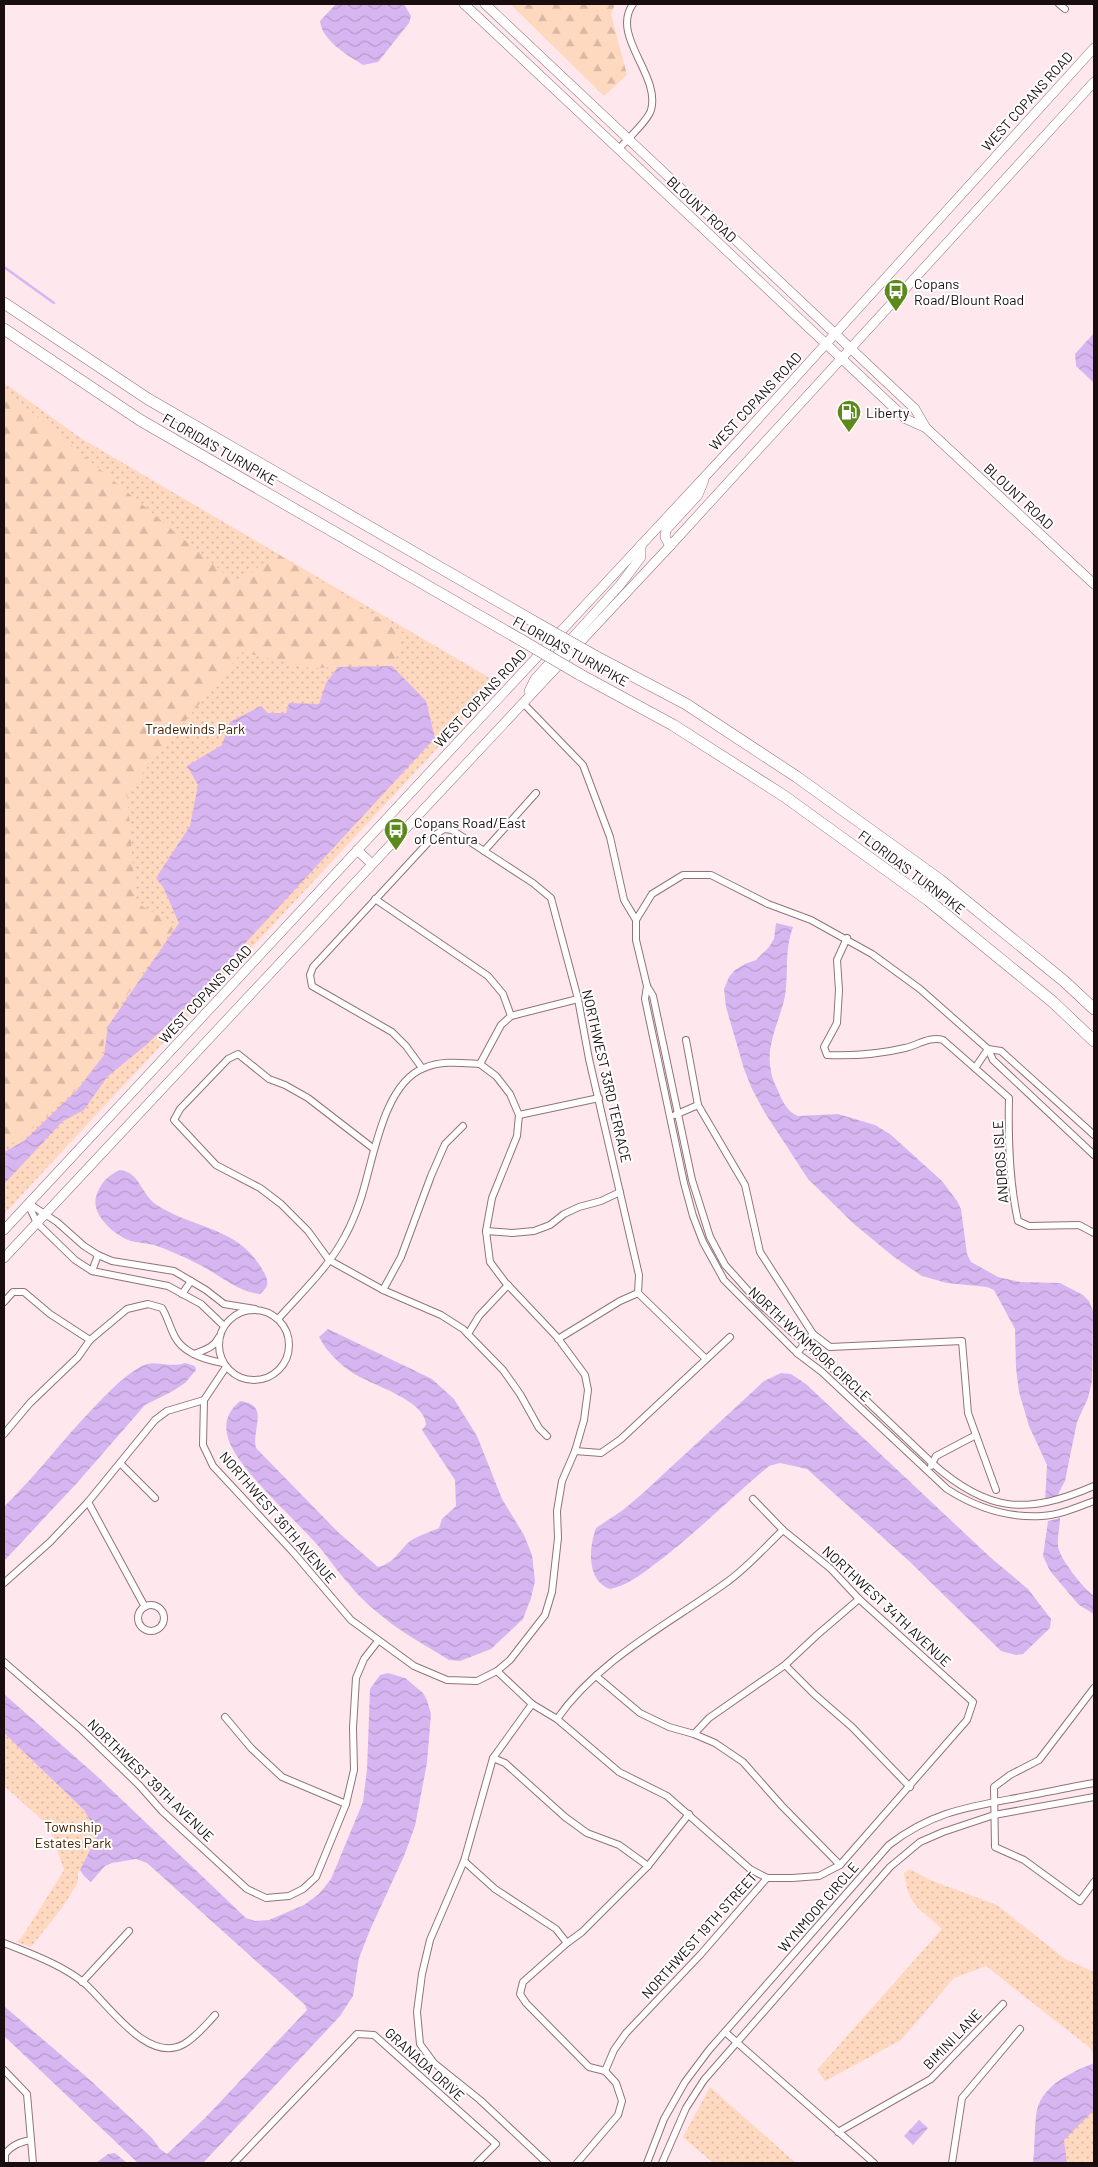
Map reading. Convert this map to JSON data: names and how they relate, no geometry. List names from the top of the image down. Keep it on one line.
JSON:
{"streets":{"highway":["FLORIDA'S TURNPIKE"],"main road":["WEST COPANS ROAD","BLOUNT ROAD"],"street":["NORTHWEST 33RD TERRACE","ANDROS ISLE","NORTH WYNMOOR CIRCLE","NORTHWEST 36TH AVENUE","NORTHWEST 34TH AVENUE","NORTHWEST 39TH AVENUE","WYNMOOR CIRCLE","NORTHWEST 19TH STREET","BIMINI LANE","GRANADA DRIVE"]},"crossings":[["WEST COPANS ROAD","BLOUNT ROAD"],["NORTHWEST 34TH AVENUE","NORTHWEST 19TH STREET"]],"parks":["Tradewinds Park","Township Estates Park"],"places":{"bus stop":["Copans Road/Blount Road","Copans Road/East of Centura"],"fuel station":["Liberty"]}}
